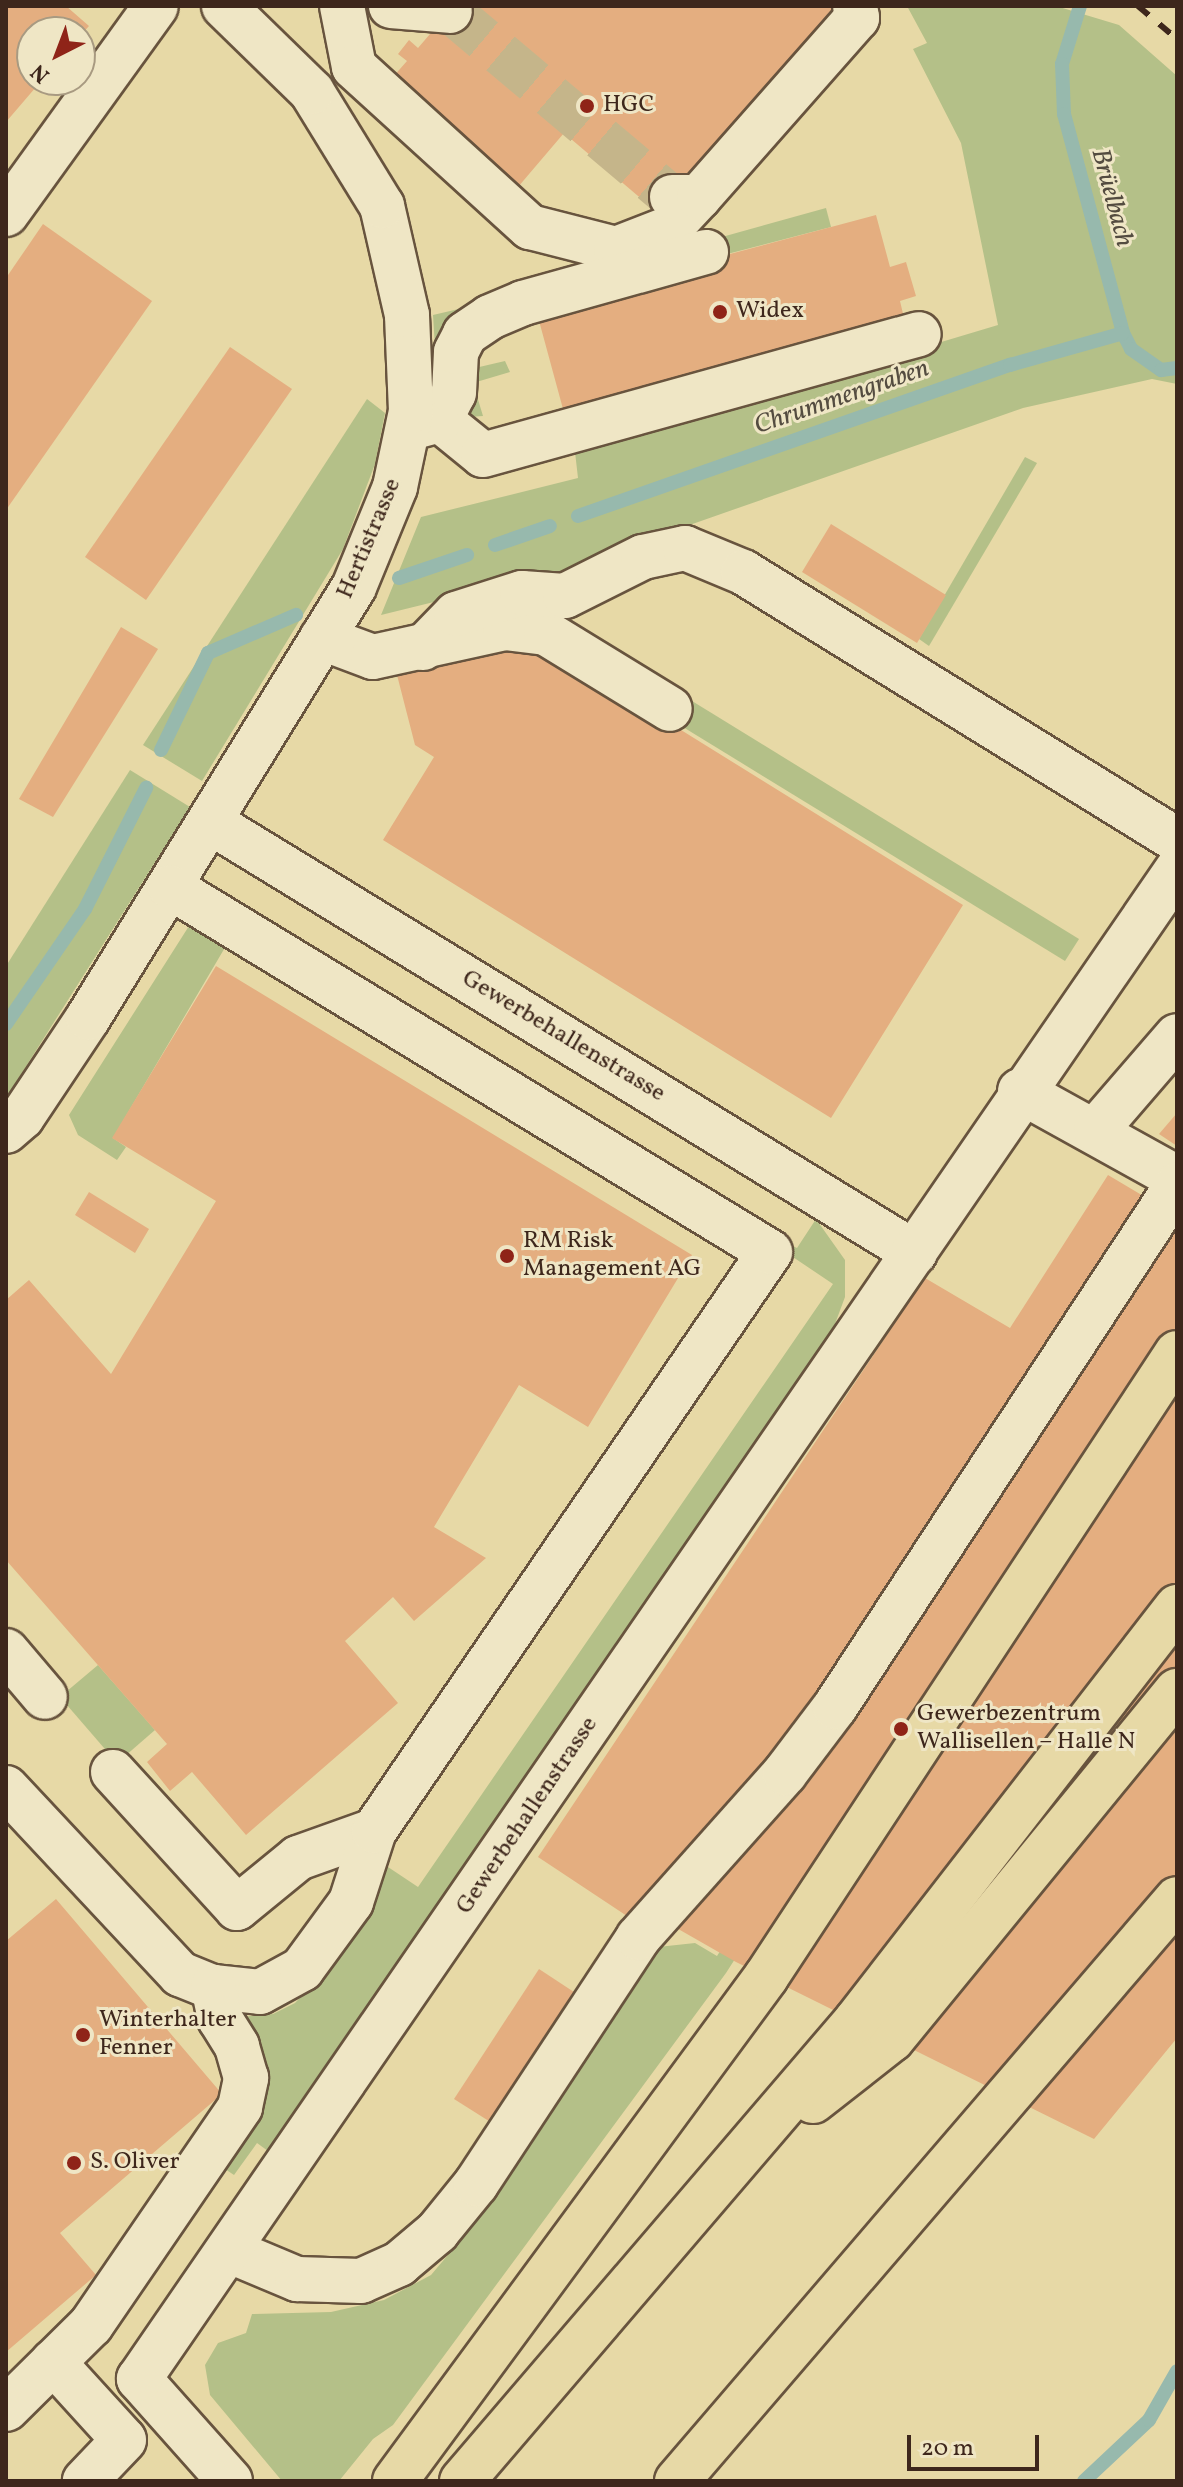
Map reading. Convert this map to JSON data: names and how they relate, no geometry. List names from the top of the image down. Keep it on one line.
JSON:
{"streets":{"street":["Hertistrasse","Gewerbehallenstrasse"]},"crossings":[["Hertistrasse","Gewerbehallenstrasse"]],"water":["Brüelbach","Chrummengraben"],"places":["HGC","Widex","RM Risk Management AG","Gewerbezentrum Wallisellen – Halle N","Winterhalter Fenner","S. Oliver"],"scale_bar":"20 m","north":"bottom left"}
